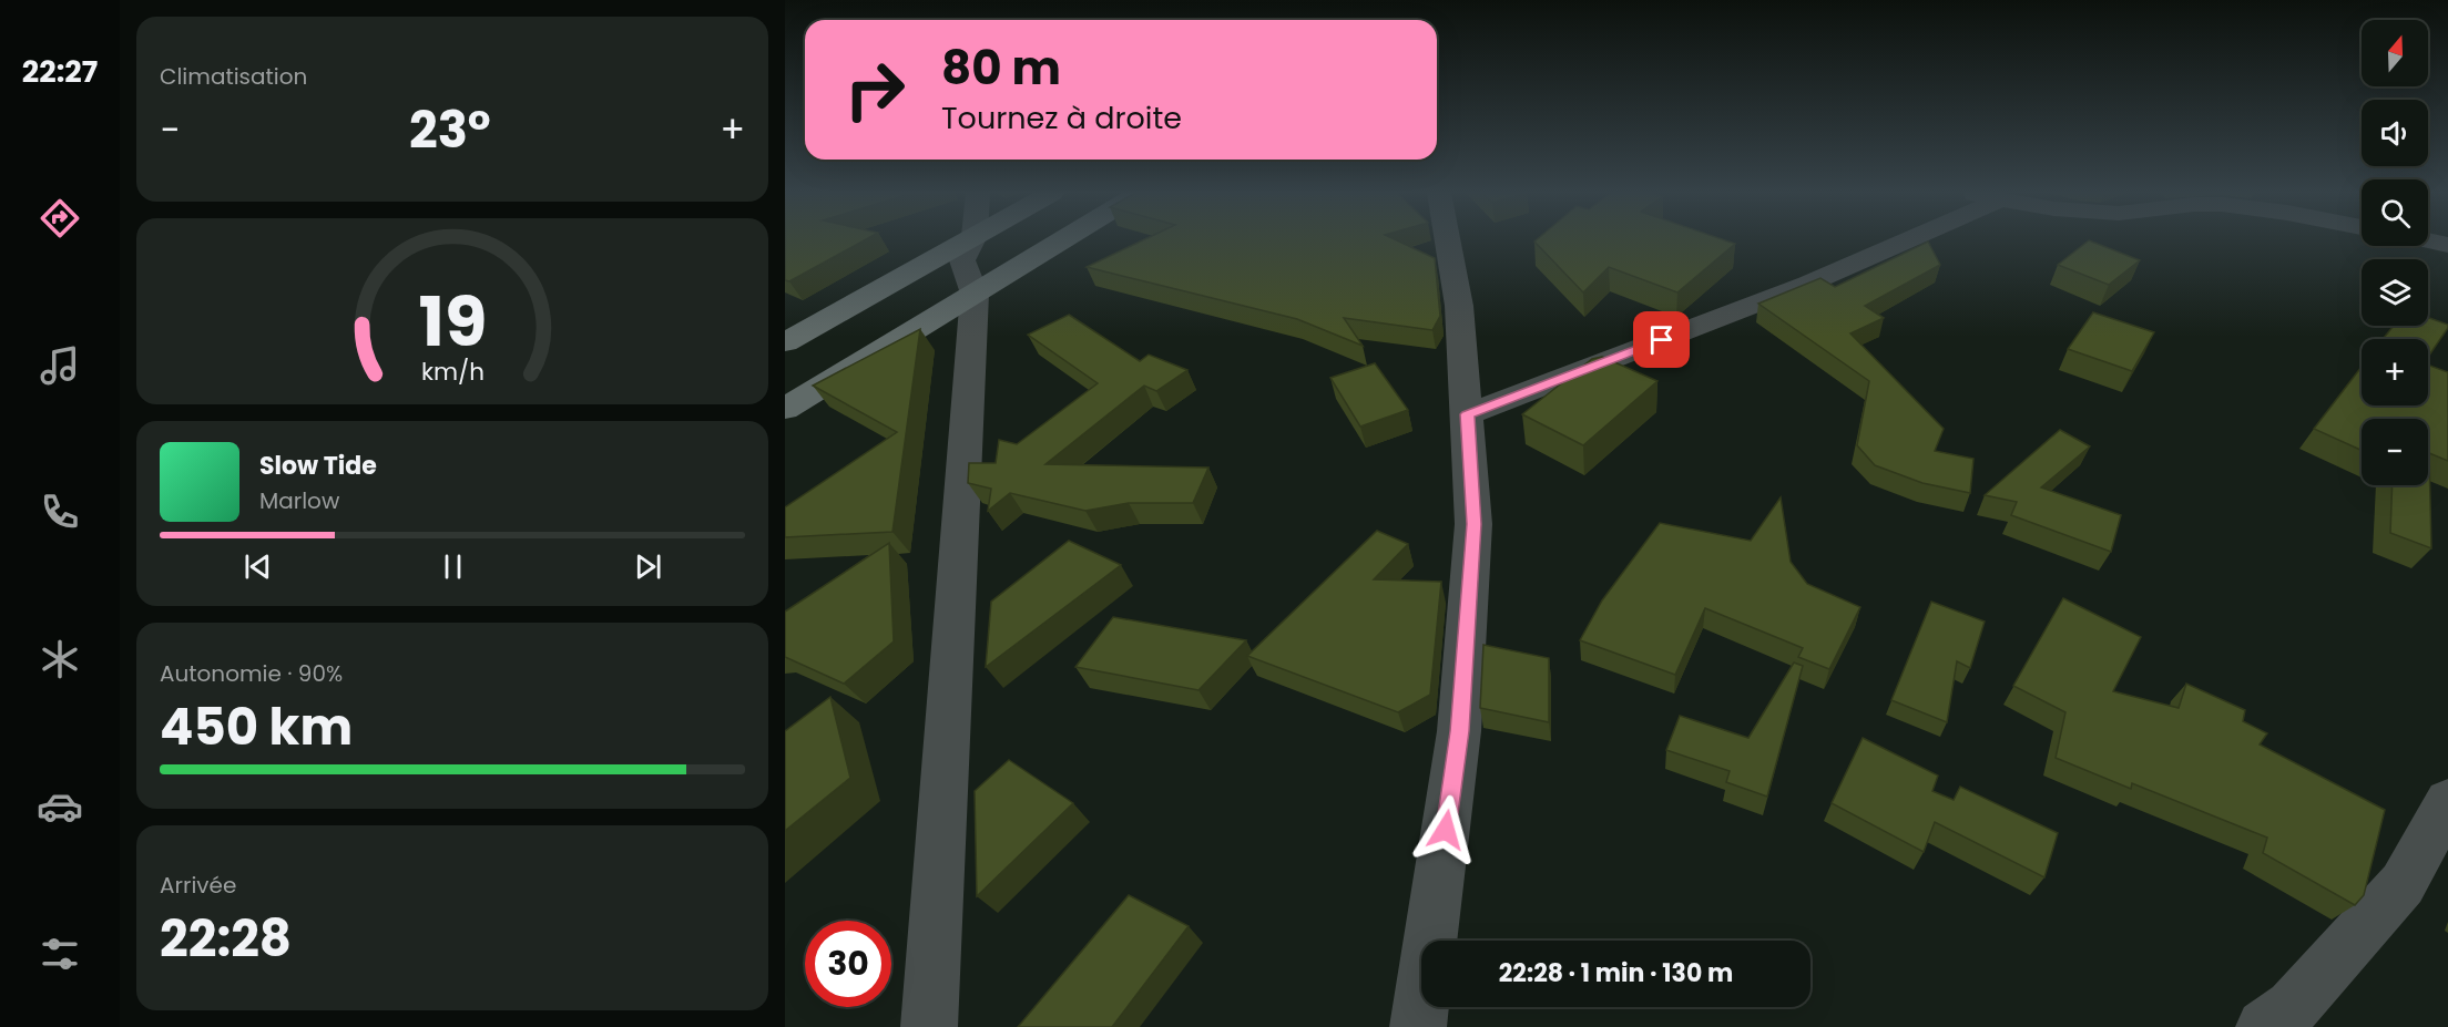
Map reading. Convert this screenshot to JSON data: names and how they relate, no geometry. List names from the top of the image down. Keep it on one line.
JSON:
{"north":"top","page":{"tabs":"22:27","tile":["Climatisation",["Autonomie · 90%","450 km"],["Arrivée","22:28"]],"map_buttons":["+","−"],"turn":["80 m","Tournez à droite"],"heat":["−","23°","+"],"song":["Slow Tide","Marlow"],"limit":"30","trip":"22:28 · 1 min · 130 m","gauge":["19","km/h"]}}
